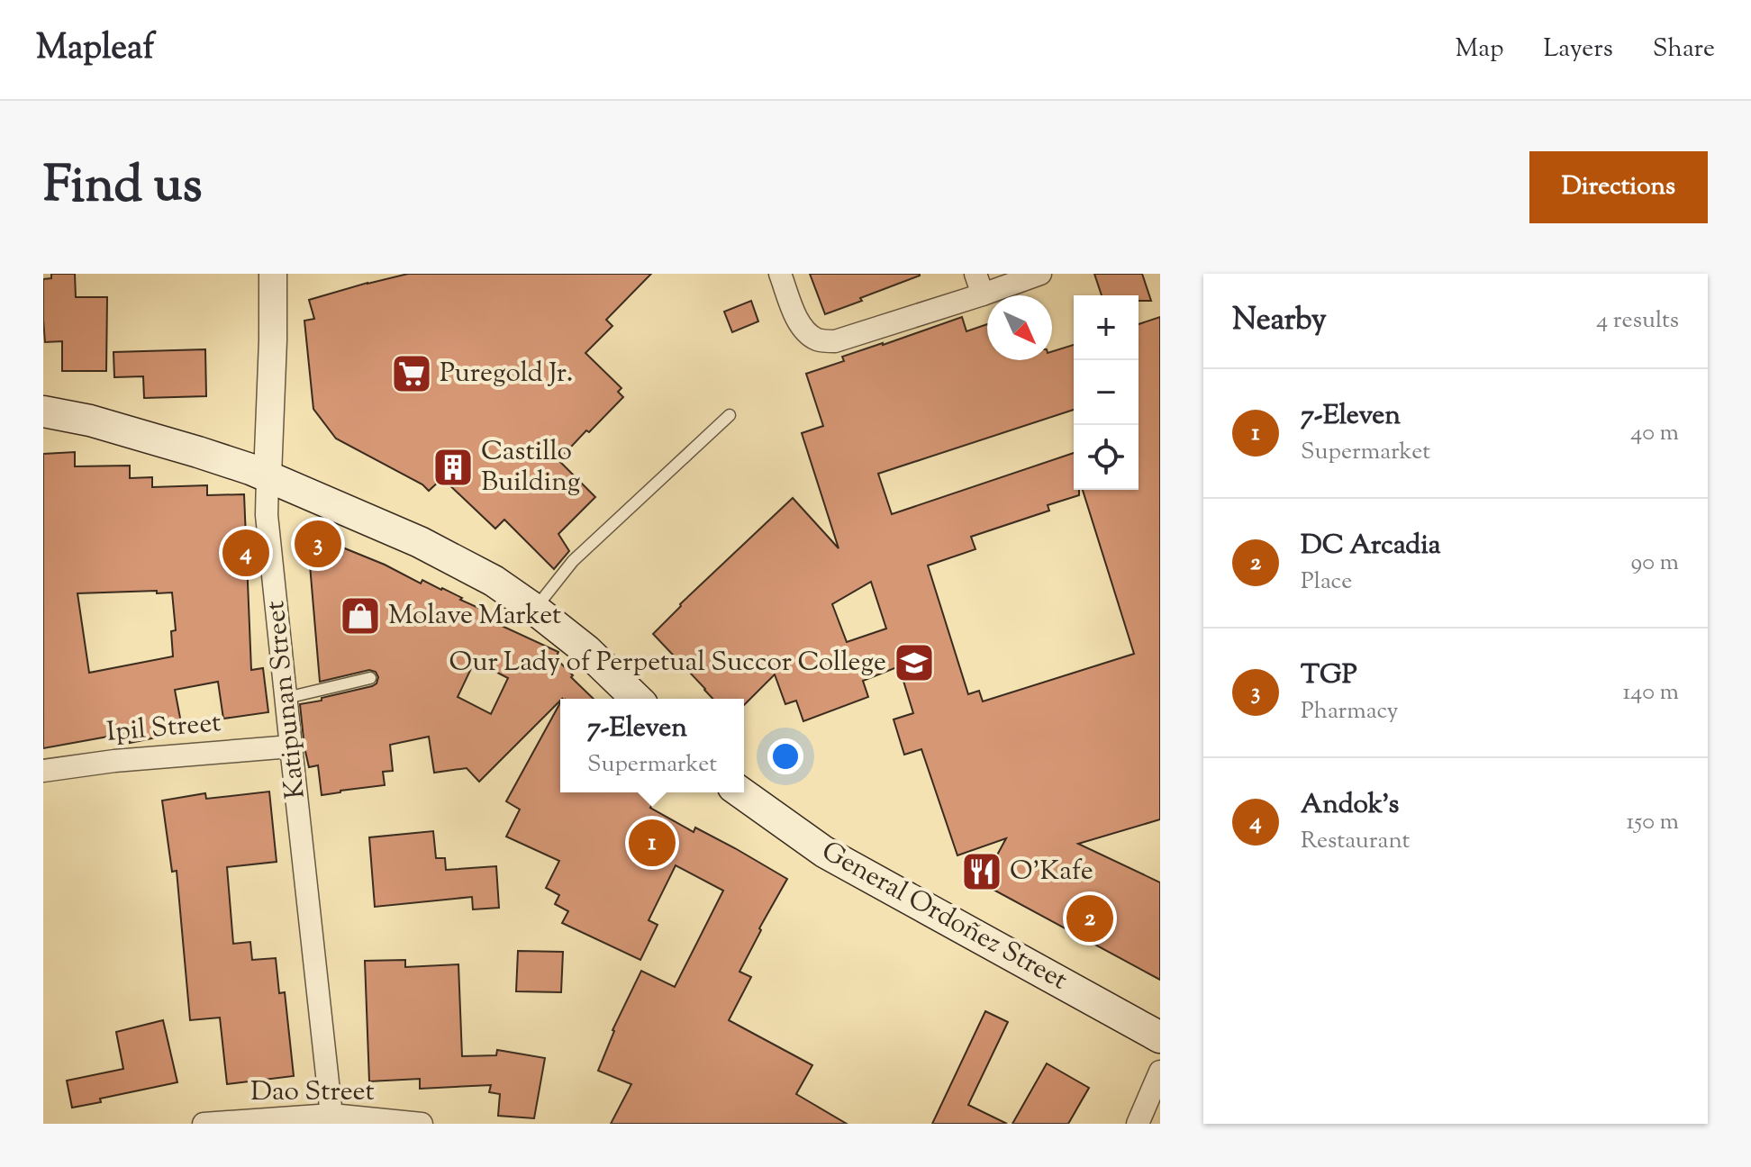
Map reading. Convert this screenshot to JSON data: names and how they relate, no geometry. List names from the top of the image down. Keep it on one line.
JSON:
{"streets":{"main road":["General Ordoñez Street"],"street":["Katipunan Street","Ipil Street","Dao Street"]},"crossings":[["Katipunan Street","Ipil Street"],["Katipunan Street","Dao Street"]],"places":{"supermarket":["Puregold Jr."],"building":["Castillo Building"],"shop":["Molave Market"],"school or university":["Our Lady of Perpetual Succor College"],"restaurant":["O’Kafe"]},"north":"bottom right","page":{"header":"Mapleaf","nav":["Map","Layers","Share"],"title":"Find us","buttons":"Directions","heading":["Nearby","4 results"],"map_buttons":["+","−"],"list":[{"mark":"1","name":"7-Eleven","note":"Supermarket","value":"40 m"},{"mark":"2","name":"DC Arcadia","note":"Place","value":"90 m"},{"mark":"3","name":"TGP","note":"Pharmacy","value":"140 m"},{"mark":"4","name":"Andok's","note":"Restaurant","value":"150 m"}],"pins":["3","4","1","2"],"popup":["7-Eleven","Supermarket"]}}
